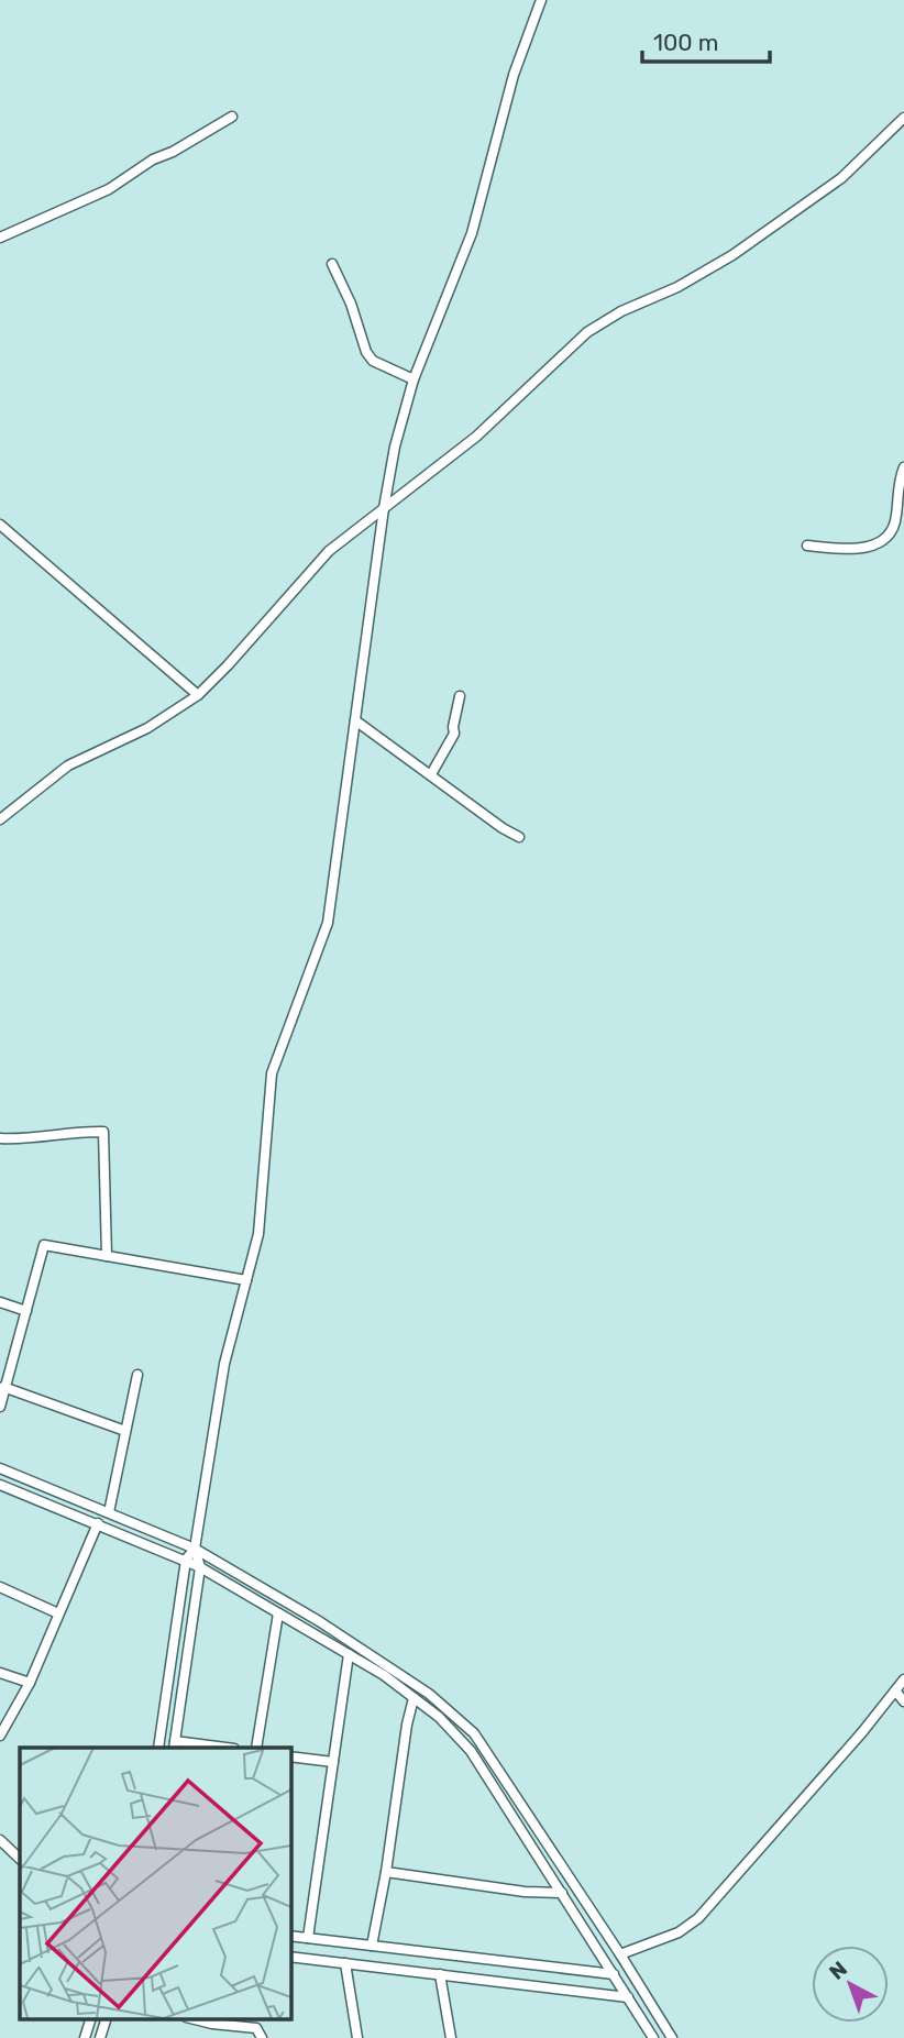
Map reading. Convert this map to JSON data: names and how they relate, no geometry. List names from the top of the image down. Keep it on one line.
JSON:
{"scale_bar":"100 m","north":"top left"}
